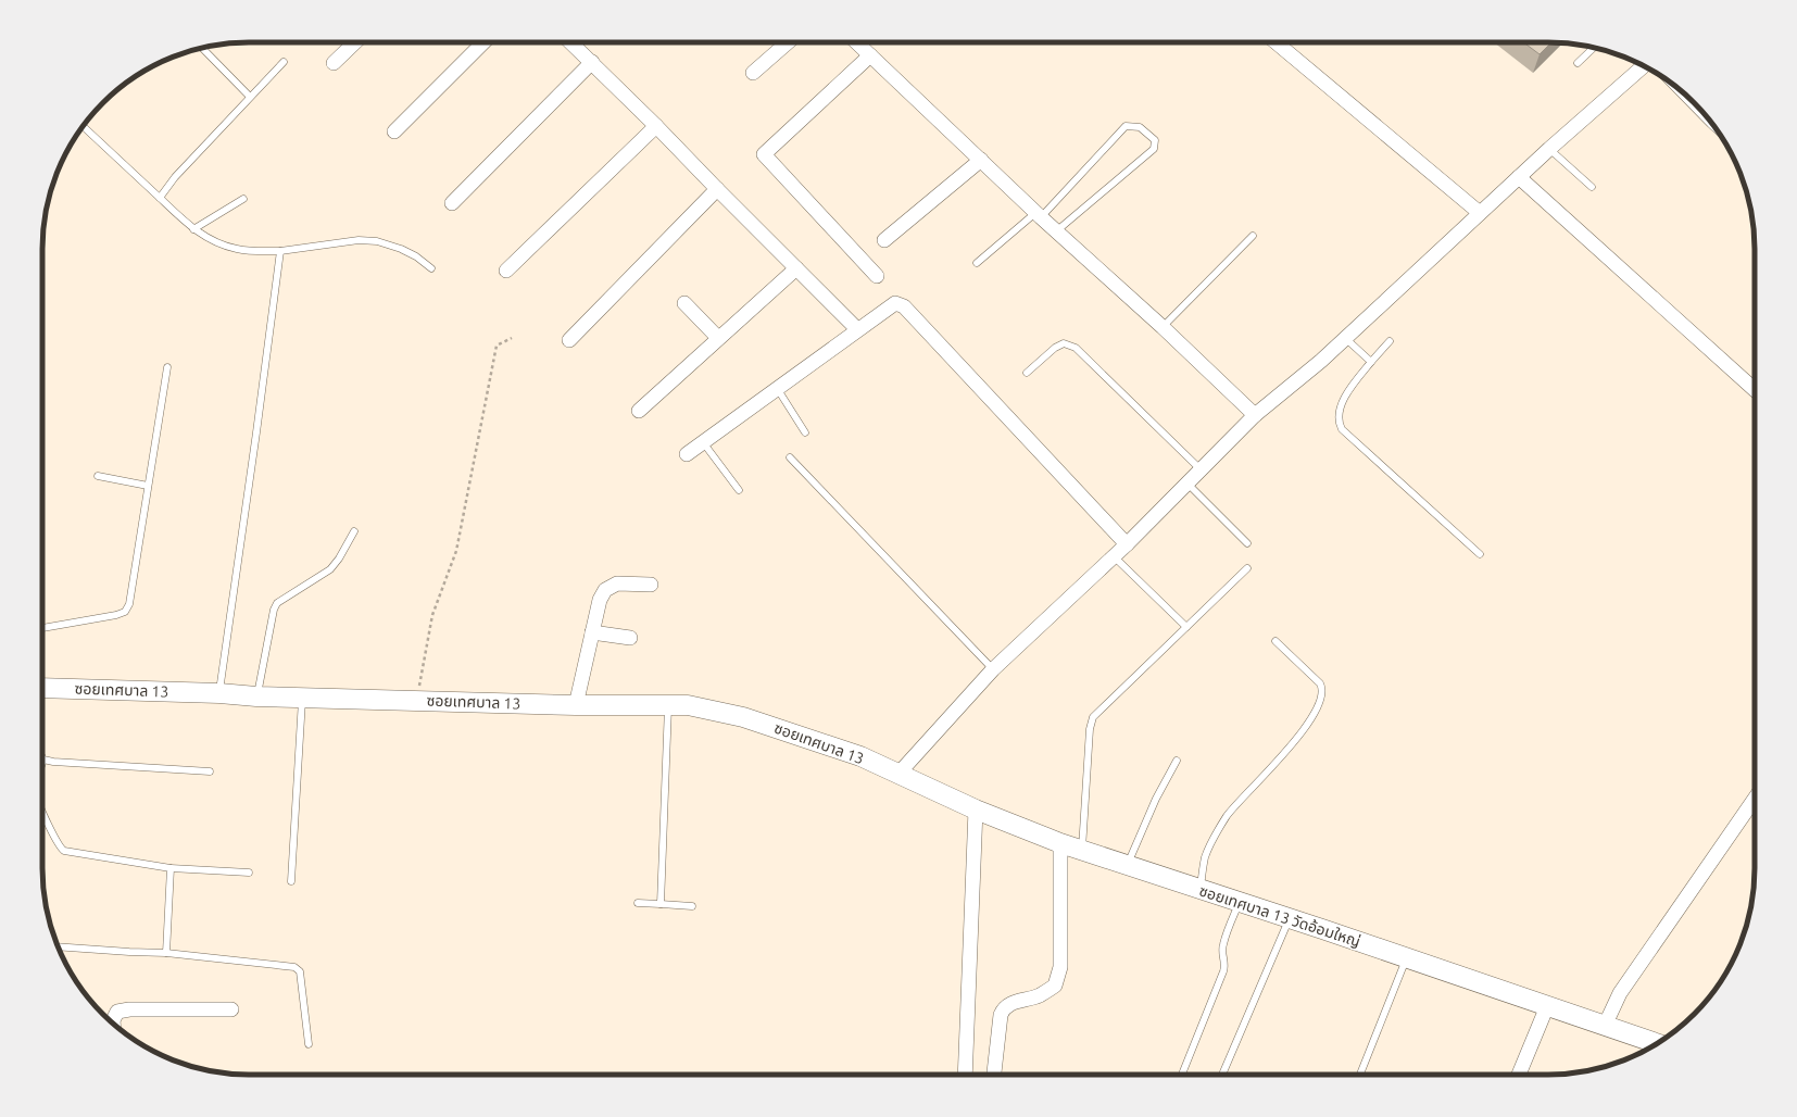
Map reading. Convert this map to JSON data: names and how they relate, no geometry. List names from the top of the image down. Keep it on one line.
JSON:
{"streets":{"street":["ซอยเทศบาล 13","ซอยเทศบาล 13 วัดอ้อมใหญ่"]},"crossings":[["ซอยเทศบาล 13","ซอยเทศบาล 13 วัดอ้อมใหญ่"]]}
